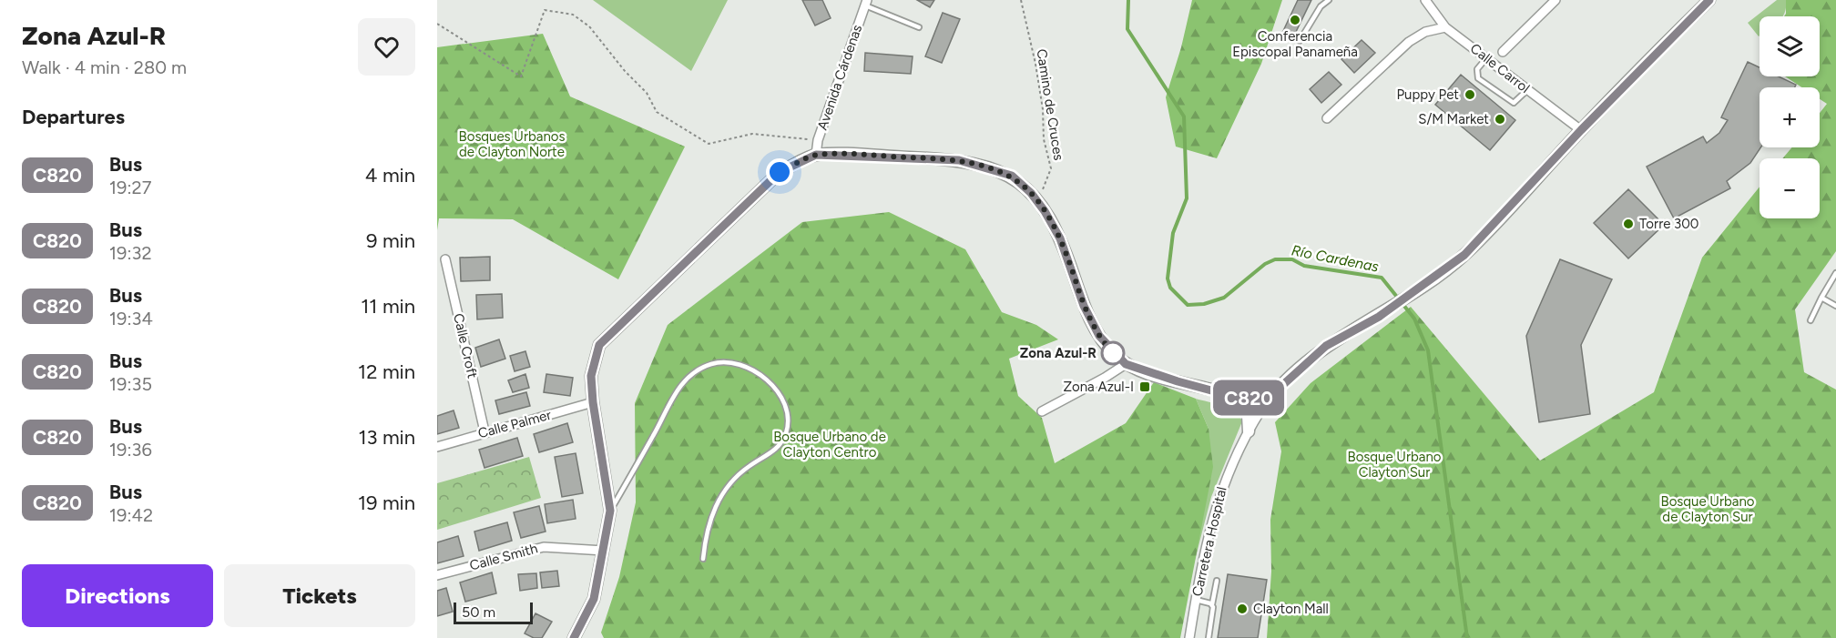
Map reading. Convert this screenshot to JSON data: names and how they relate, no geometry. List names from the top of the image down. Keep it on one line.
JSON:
{"streets":{"street":["Calle Carrol","Avenida Cárdenas","Calle Croft","Calle Palmer","Carretera Hospital","Calle Smith"],"path":["Camino de Cruces"]},"crossings":[["Calle Carrol","Carretera Hospital"],["Calle Croft","Calle Palmer"]],"water":["Río Cardenas"],"parks":["Bosques Urbanos de Clayton Norte","Bosque Urbano de Clayton Centro","Bosque Urbano Clayton Sur","Bosque Urbano de Clayton Sur"],"places":{"other":["Conferencia Episcopal Panameña","Puppy Pet","S/M Market","Torre 300","Zona Azul-R","Clayton Mall"],"transit":["Zona Azul-I"]},"lines":["bus line C820"],"scale_bar":"50 m","page":{"heading":[["Zona Azul-R","Walk · 4 min · 280 m"],"Departures"],"on_map":"C820","map_buttons":["+","−"],"list":[{"mark":"C820","name":"Bus","note":"19:27","value":"4 min"},{"mark":"C820","name":"Bus","note":"19:32","value":"9 min"},{"mark":"C820","name":"Bus","note":"19:34","value":"11 min"},{"mark":"C820","name":"Bus","note":"19:35","value":"12 min"},{"mark":"C820","name":"Bus","note":"19:36","value":"13 min"},{"mark":"C820","name":"Bus","note":"19:42","value":"19 min"}],"buttons":["Directions","Tickets"],"scale":"50 m"}}
